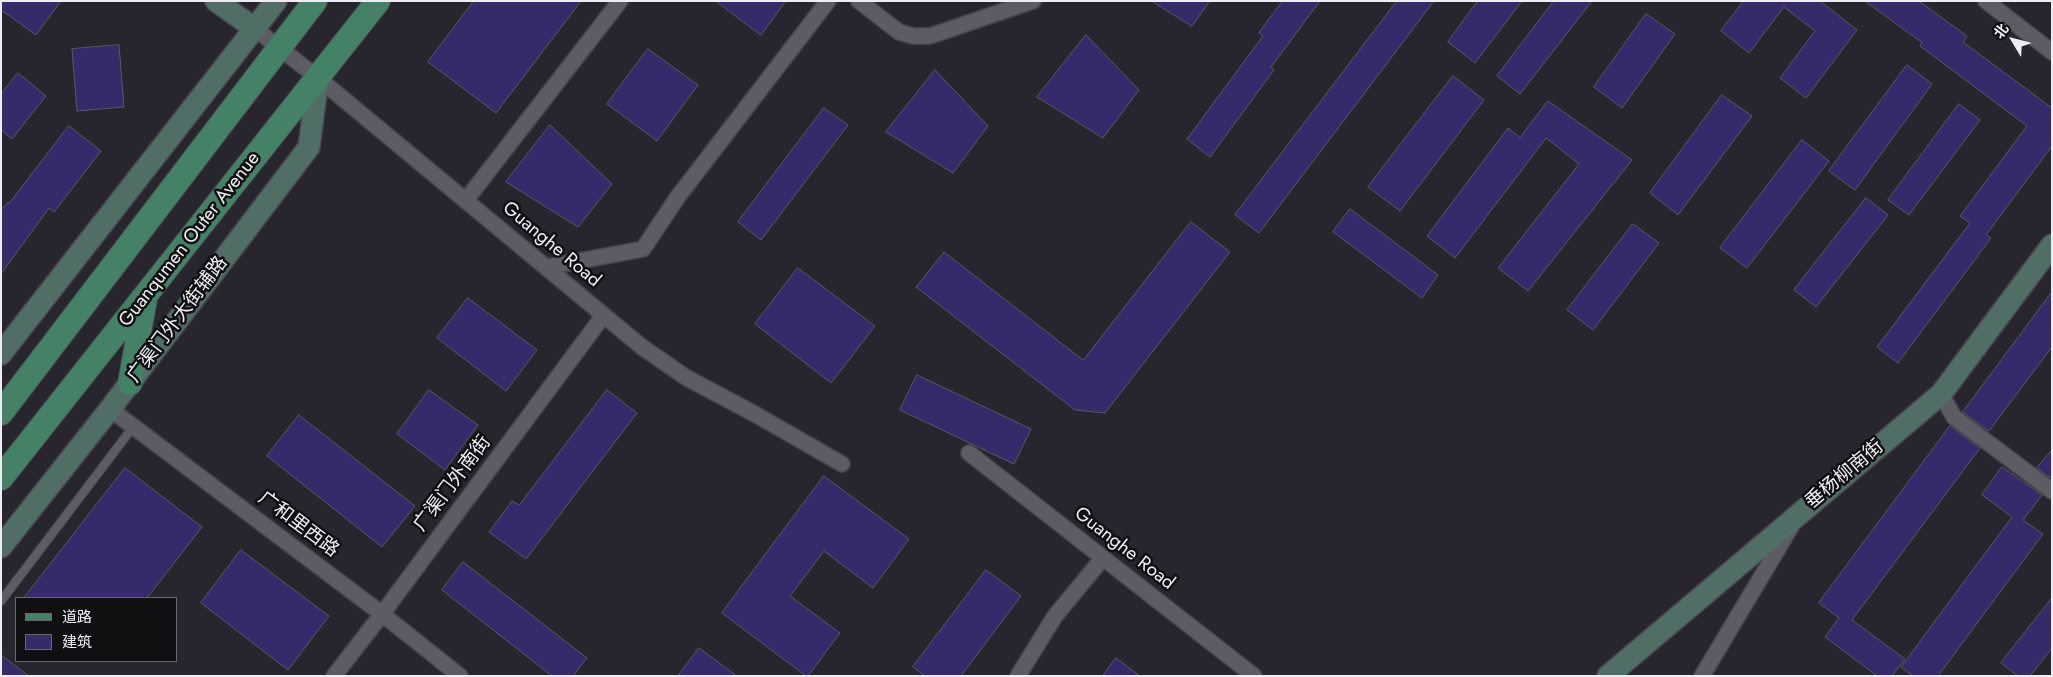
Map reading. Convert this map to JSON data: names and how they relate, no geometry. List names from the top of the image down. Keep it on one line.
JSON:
{"streets":{"main road":["Guanqumen Outer Avenue"],"street":["Guanghe Road","广渠门外大街辅路","垂杨柳南街","广渠门外南街","广和里西路"]},"crossings":[["Guanqumen Outer Avenue","Guanghe Road"],["Guanqumen Outer Avenue","广渠门外大街辅路"],["Guanghe Road","广渠门外大街辅路"],["Guanghe Road","广渠门外南街"],["广渠门外大街辅路","广和里西路"],["广渠门外南街","广和里西路"]],"legend":["道路","建筑"],"north":"top left"}
